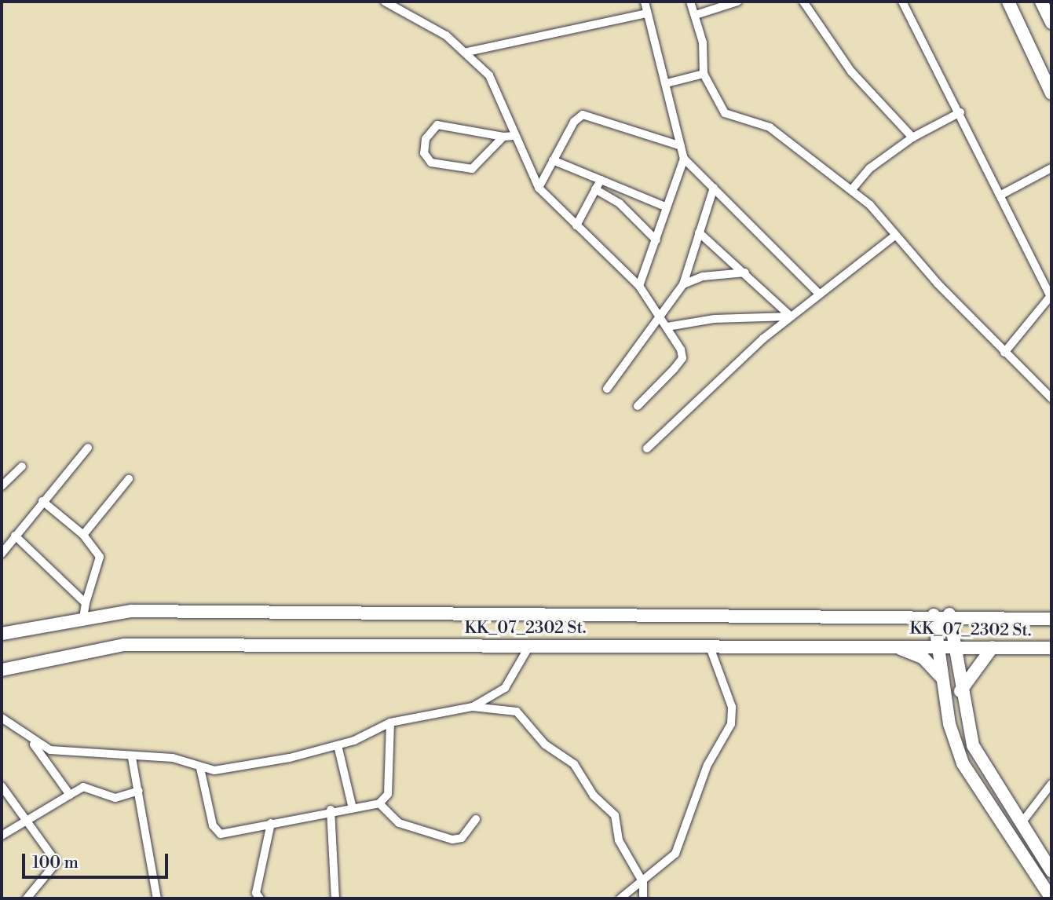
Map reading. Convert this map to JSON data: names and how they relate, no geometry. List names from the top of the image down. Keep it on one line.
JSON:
{"streets":{"main road":["KK_07_2302 St."]},"scale_bar":"100 m"}
